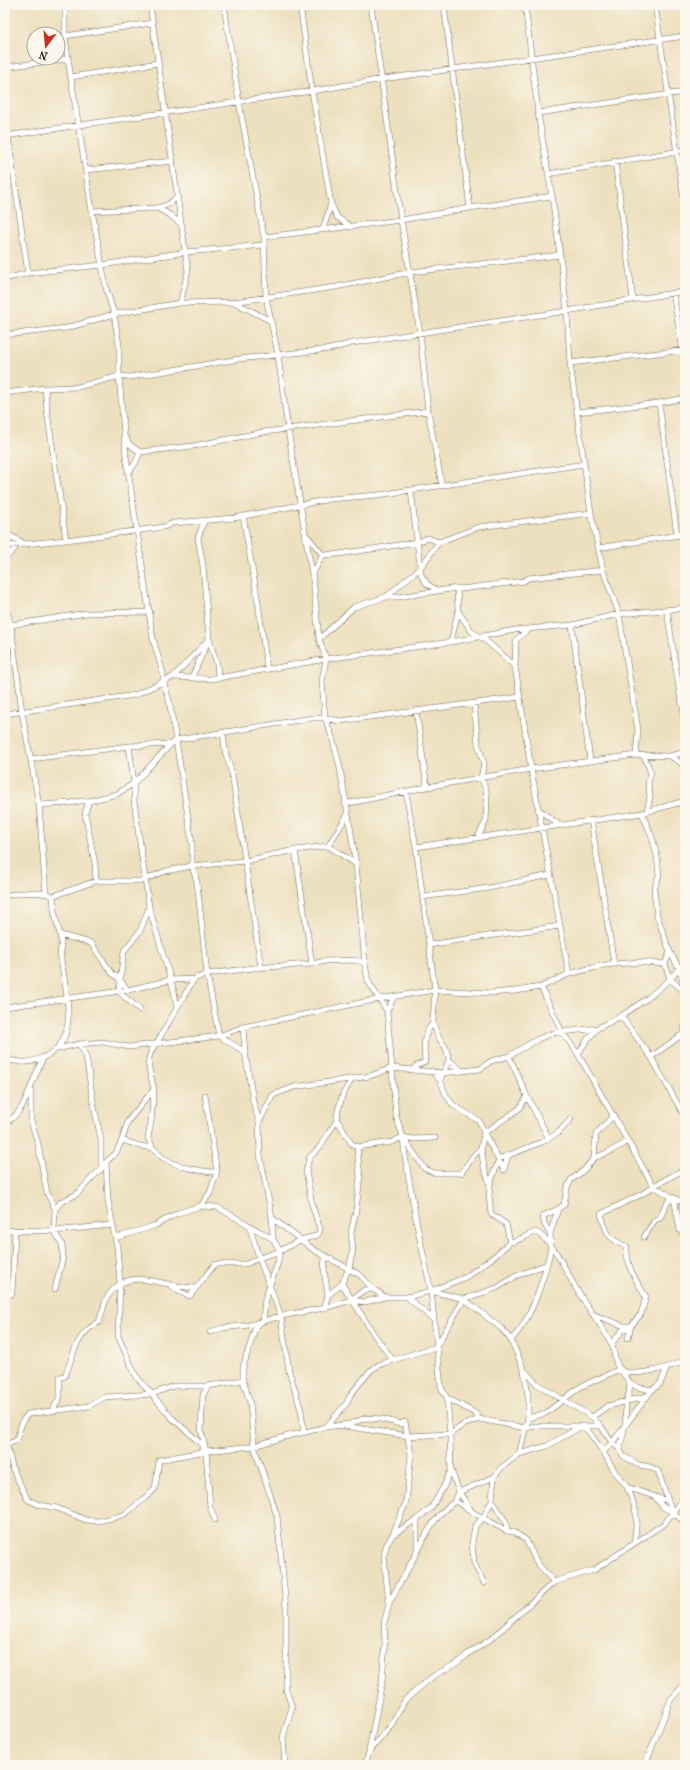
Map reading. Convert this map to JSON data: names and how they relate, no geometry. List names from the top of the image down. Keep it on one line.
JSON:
{"north":"bottom"}
